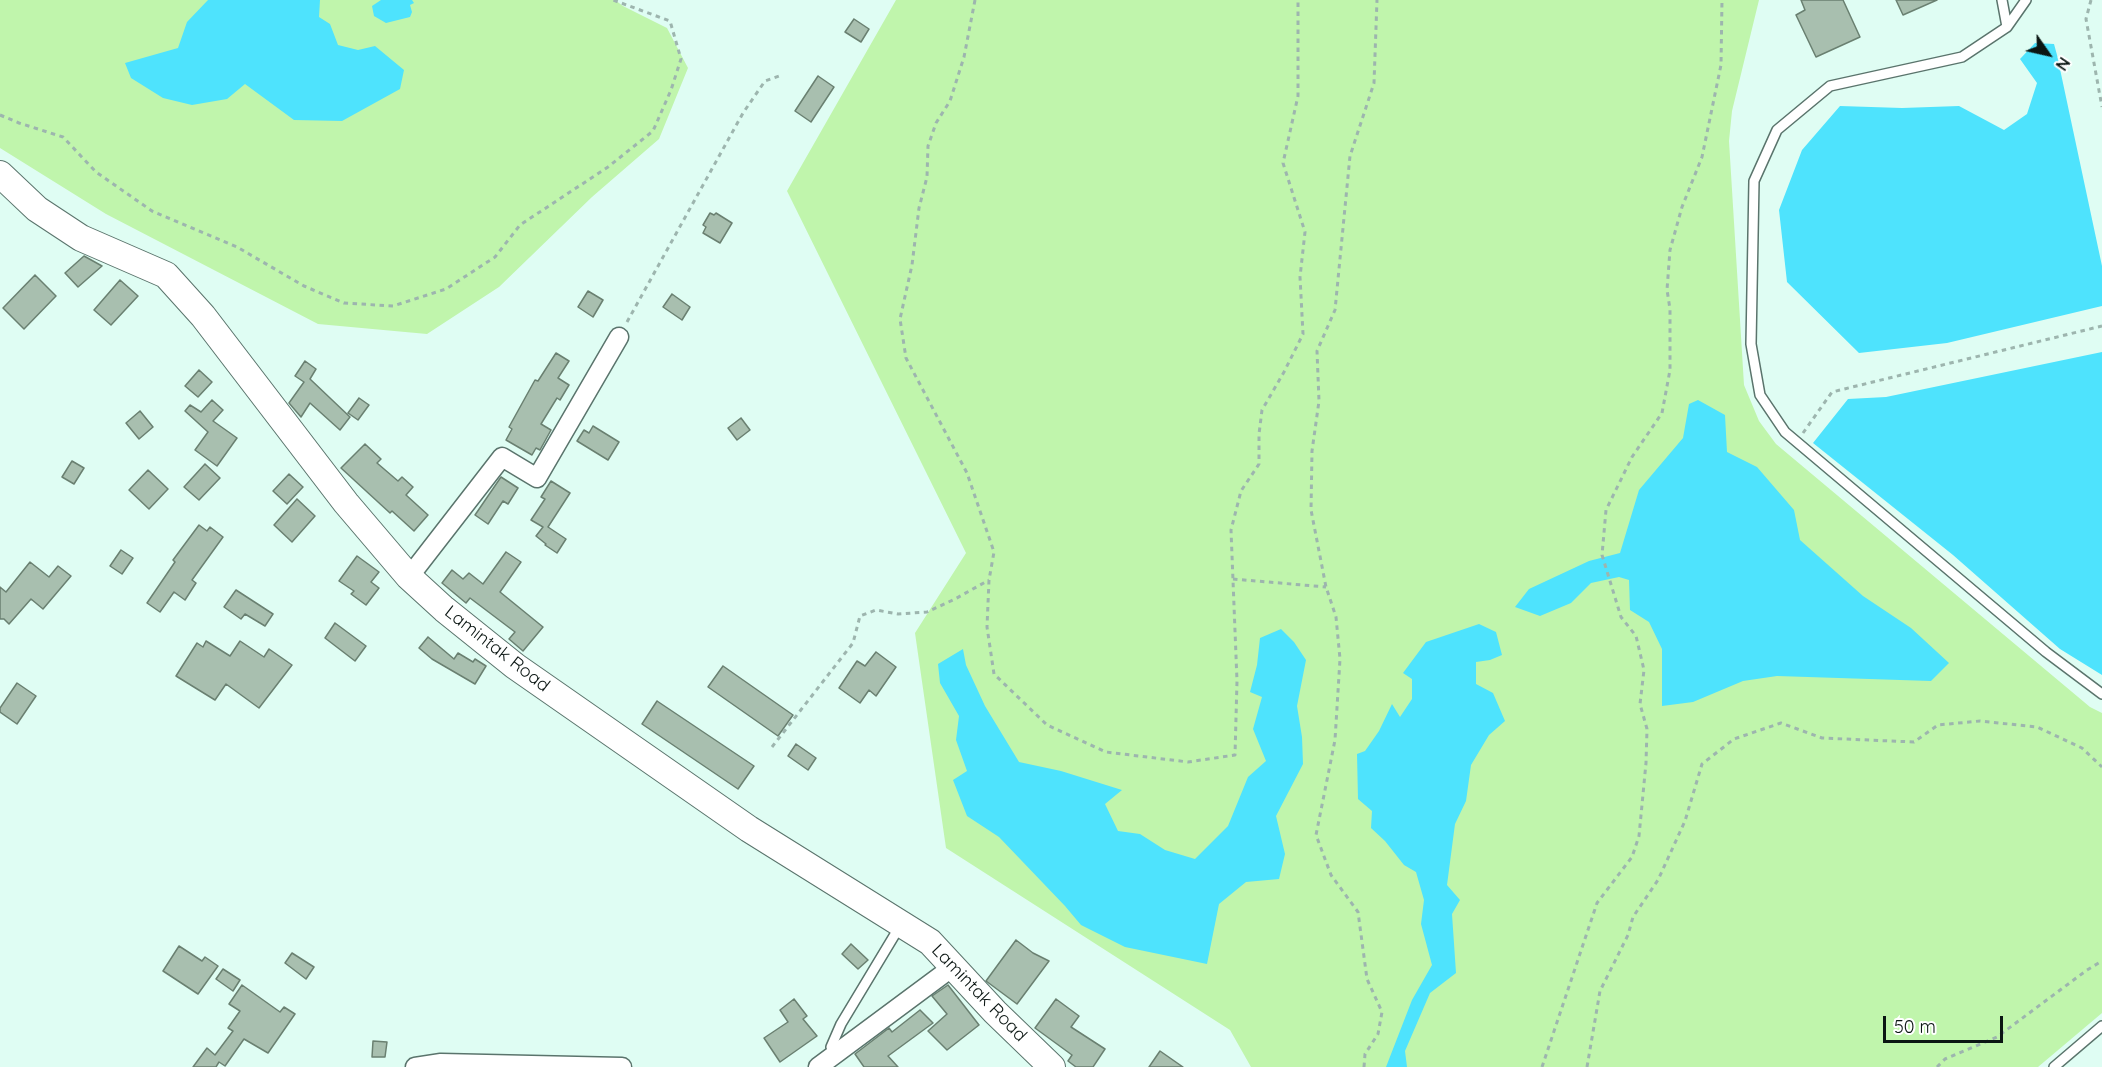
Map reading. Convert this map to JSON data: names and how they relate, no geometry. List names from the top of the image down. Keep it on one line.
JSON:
{"streets":{"main road":["Lamintak Road"]},"scale_bar":"50 m","north":"bottom right"}
